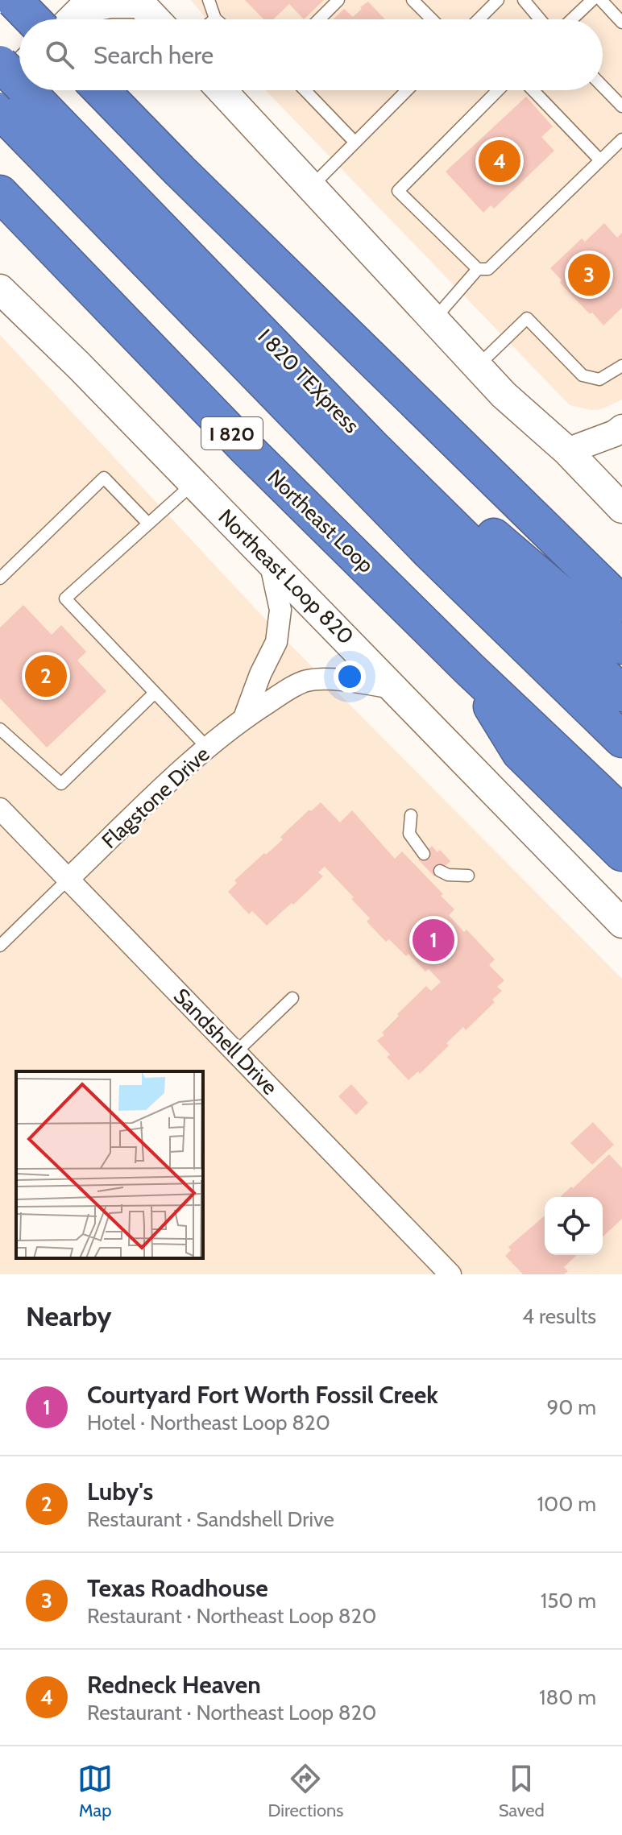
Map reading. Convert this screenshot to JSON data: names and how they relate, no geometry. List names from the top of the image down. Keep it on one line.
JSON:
{"streets":{"highway":["I 820 TEXpress","I 820","Northeast Loop"],"main road":["Northeast Loop 820"],"street":["Flagstone Drive","Sandshell Drive"]},"crossings":[["Northeast Loop 820","Flagstone Drive"],["Flagstone Drive","Sandshell Drive"]],"page":{"search":"Search here","pins":["4","3","2","1"],"heading":["Nearby","4 results"],"list":[{"mark":"1","name":"Courtyard Fort Worth Fossil Creek","note":"Hotel · Northeast Loop 820","value":"90 m"},{"mark":"2","name":"Luby's","note":"Restaurant · Sandshell Drive","value":"100 m"},{"mark":"3","name":"Texas Roadhouse","note":"Restaurant · Northeast Loop 820","value":"150 m"},{"mark":"4","name":"Redneck Heaven","note":"Restaurant · Northeast Loop 820","value":"180 m"}],"nav":["Map","Directions","Saved"]}}
